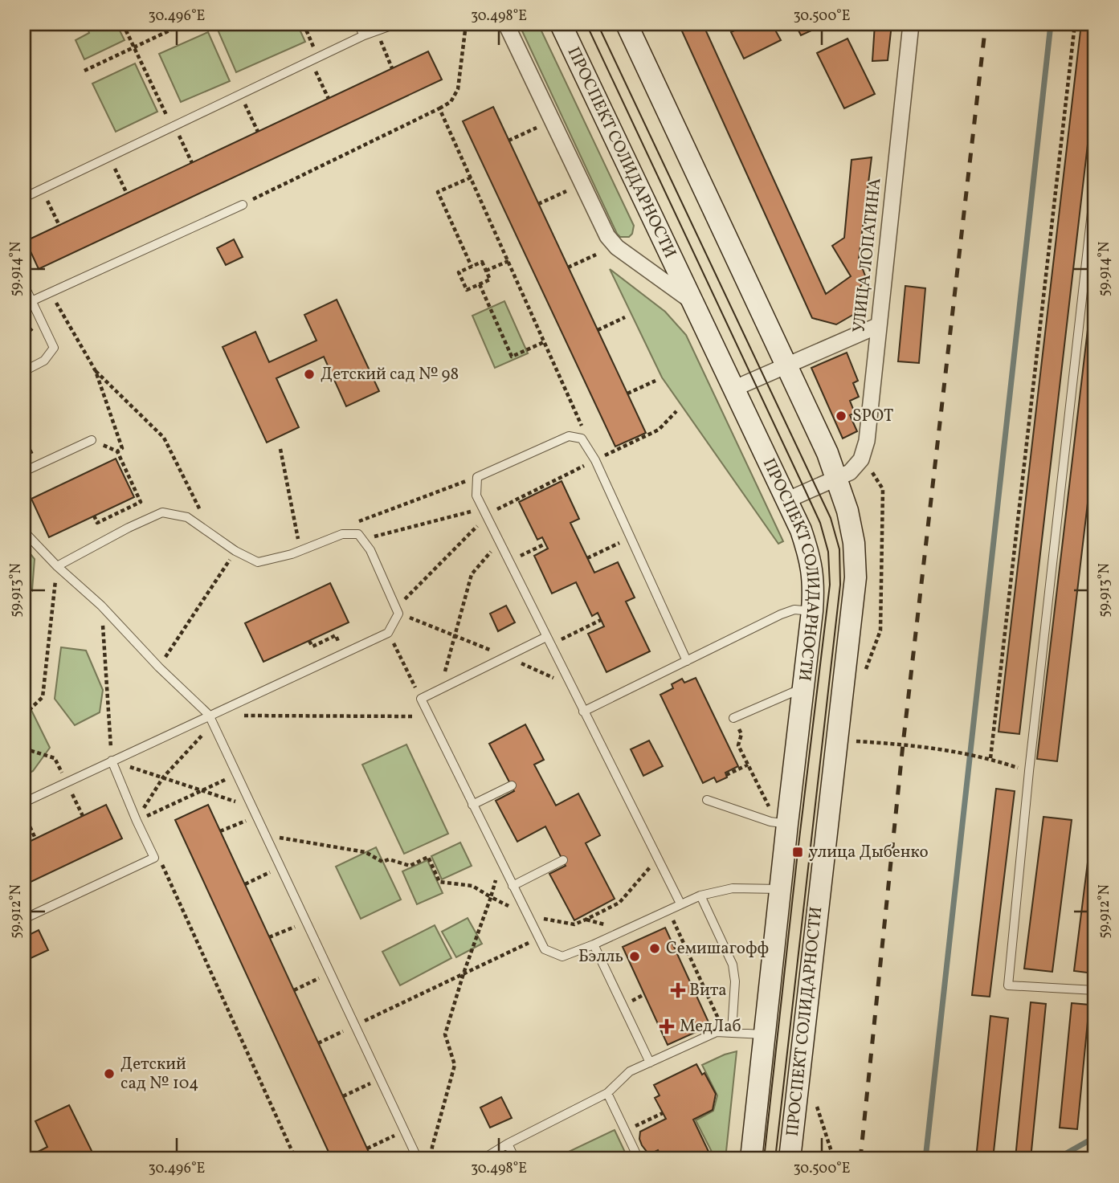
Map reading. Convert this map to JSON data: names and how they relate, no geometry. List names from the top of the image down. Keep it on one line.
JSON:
{"streets":{"main road":["ПРОСПЕКТ СОЛИДАРНОСТИ"],"street":["УЛИЦА ЛОПАТИНА"]},"crossings":[["ПРОСПЕКТ СОЛИДАРНОСТИ","УЛИЦА ЛОПАТИНА"]],"places":{"other":["Детский сад № 98","SPOT","Семишагофф","Бэлль","Детский сад № 104"],"transit":["улица Дыбенко"],"health":["Вита","МедЛаб"]},"coordinates":["30.496°E","30.498°E","30.500°E","59.914°N","59.913°N","59.912°N"]}
